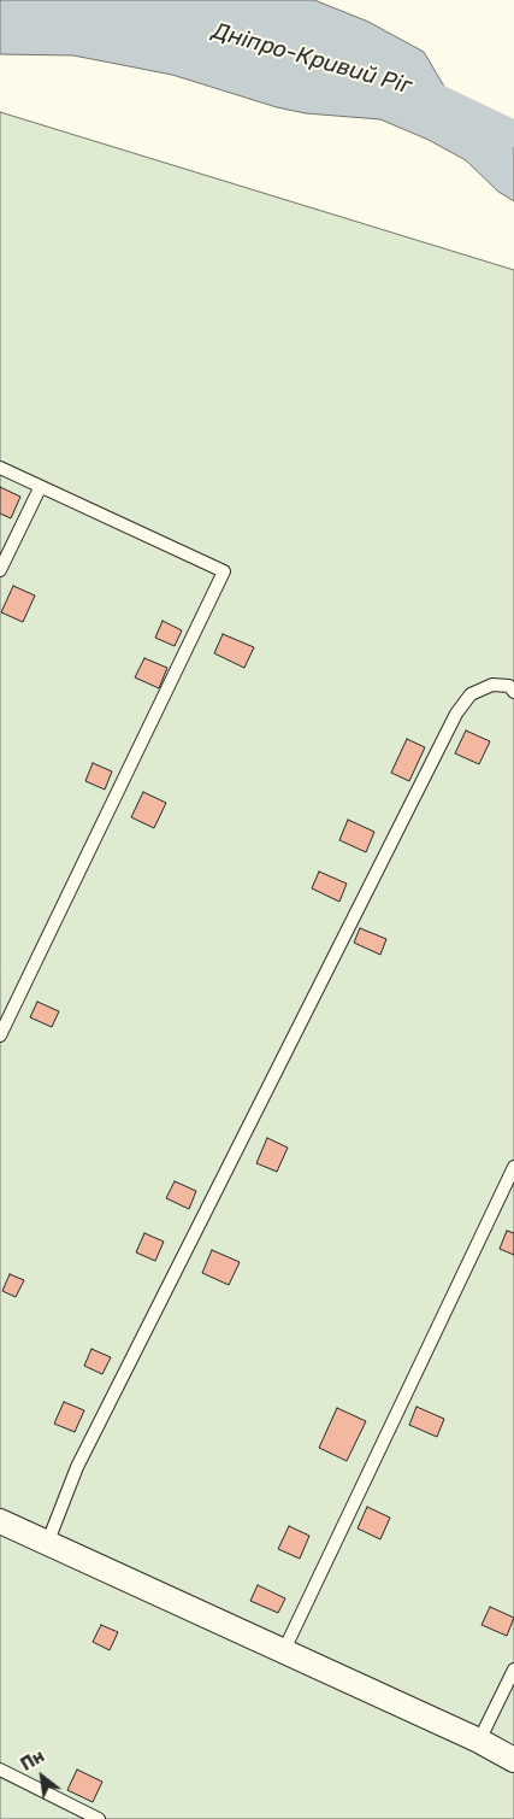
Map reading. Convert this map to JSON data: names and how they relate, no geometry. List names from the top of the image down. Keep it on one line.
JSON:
{"water":["Дніпро-Кривий Ріг"],"north":"top left"}
